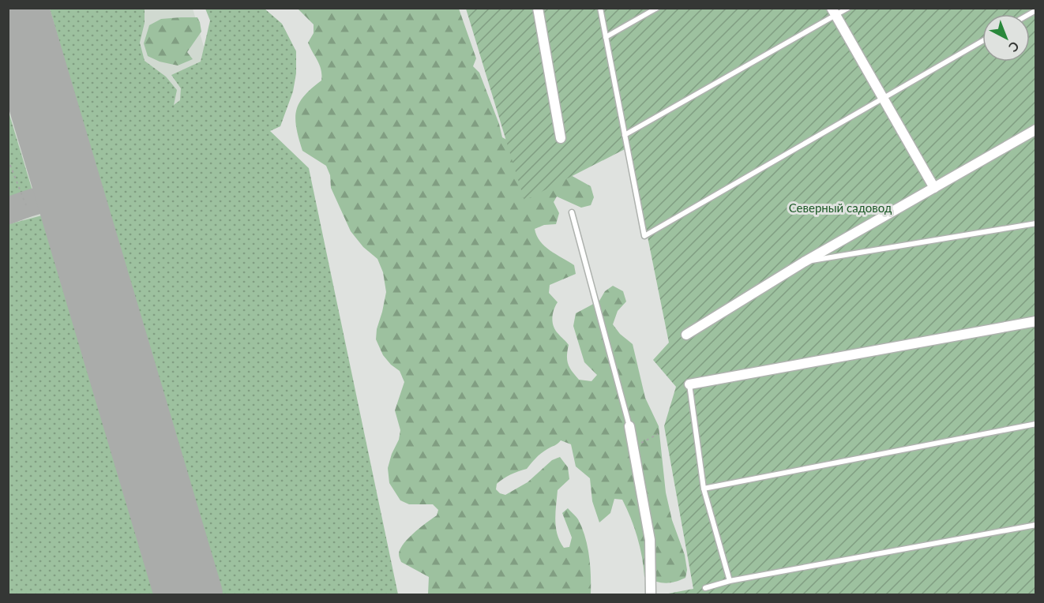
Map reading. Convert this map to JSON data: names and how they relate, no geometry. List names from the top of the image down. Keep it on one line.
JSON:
{"parks":["Северный садовод"],"north":"bottom right"}
